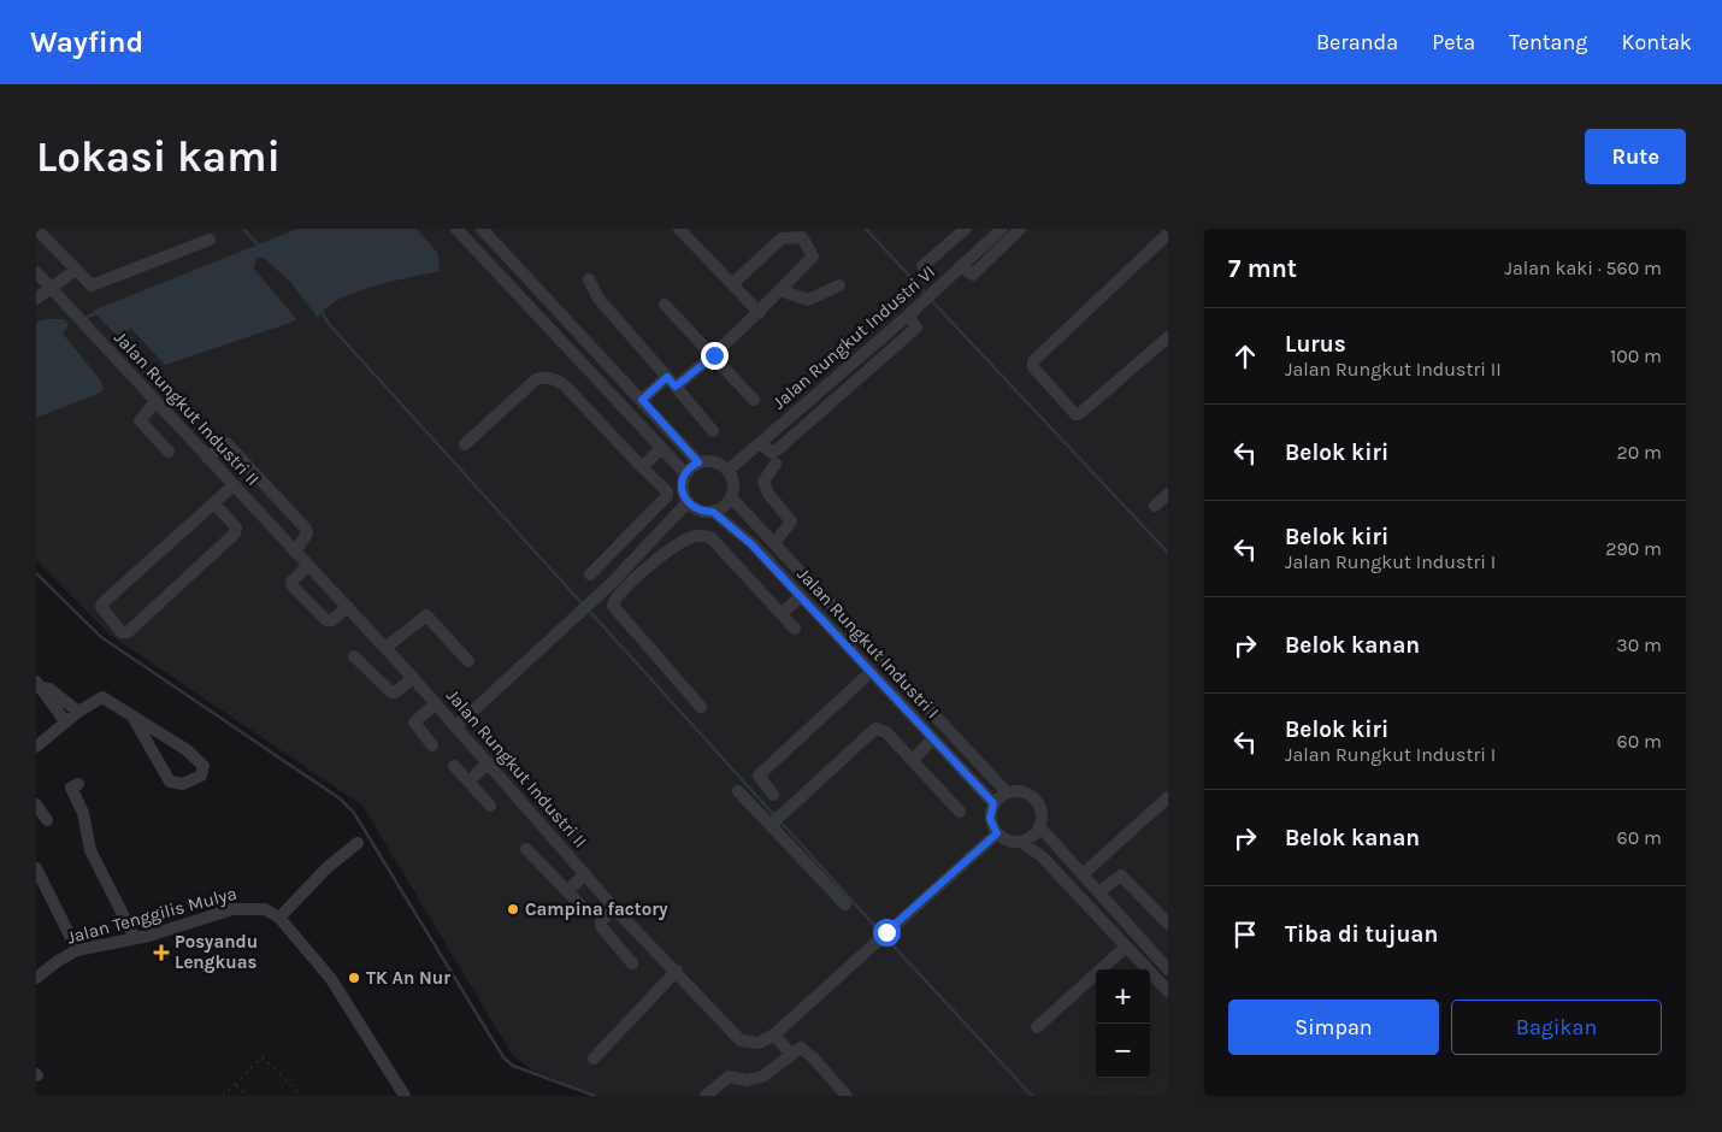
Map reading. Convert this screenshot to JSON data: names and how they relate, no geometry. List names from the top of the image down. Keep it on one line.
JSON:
{"streets":{"street":["Jalan Rungkut Industri VI","Jalan Rungkut Industri II","Jalan Rungkut Industri I","Jalan Tenggilis Mulya"]},"crossings":[["Jalan Rungkut Industri VI","Jalan Rungkut Industri I"],["Jalan Rungkut Industri II","Jalan Rungkut Industri I"]],"places":{"other":["Campina factory","TK An Nur"],"health":["Posyandu Lengkuas"]},"page":{"header":"Wayfind","nav":["Beranda","Peta","Tentang","Kontak"],"buttons":["Rute",["Simpan","Bagikan"]],"title":"Lokasi kami","heading":["7 mnt","Jalan kaki · 560 m"],"list":[["Lurus","Jalan Rungkut Industri II","100 m"],["Belok kiri","20 m"],["Belok kiri","Jalan Rungkut Industri I","290 m"],["Belok kanan","30 m"],["Belok kiri","Jalan Rungkut Industri I","60 m"],["Belok kanan","60 m"],"Tiba di tujuan"],"map_buttons":["+","−"]}}
